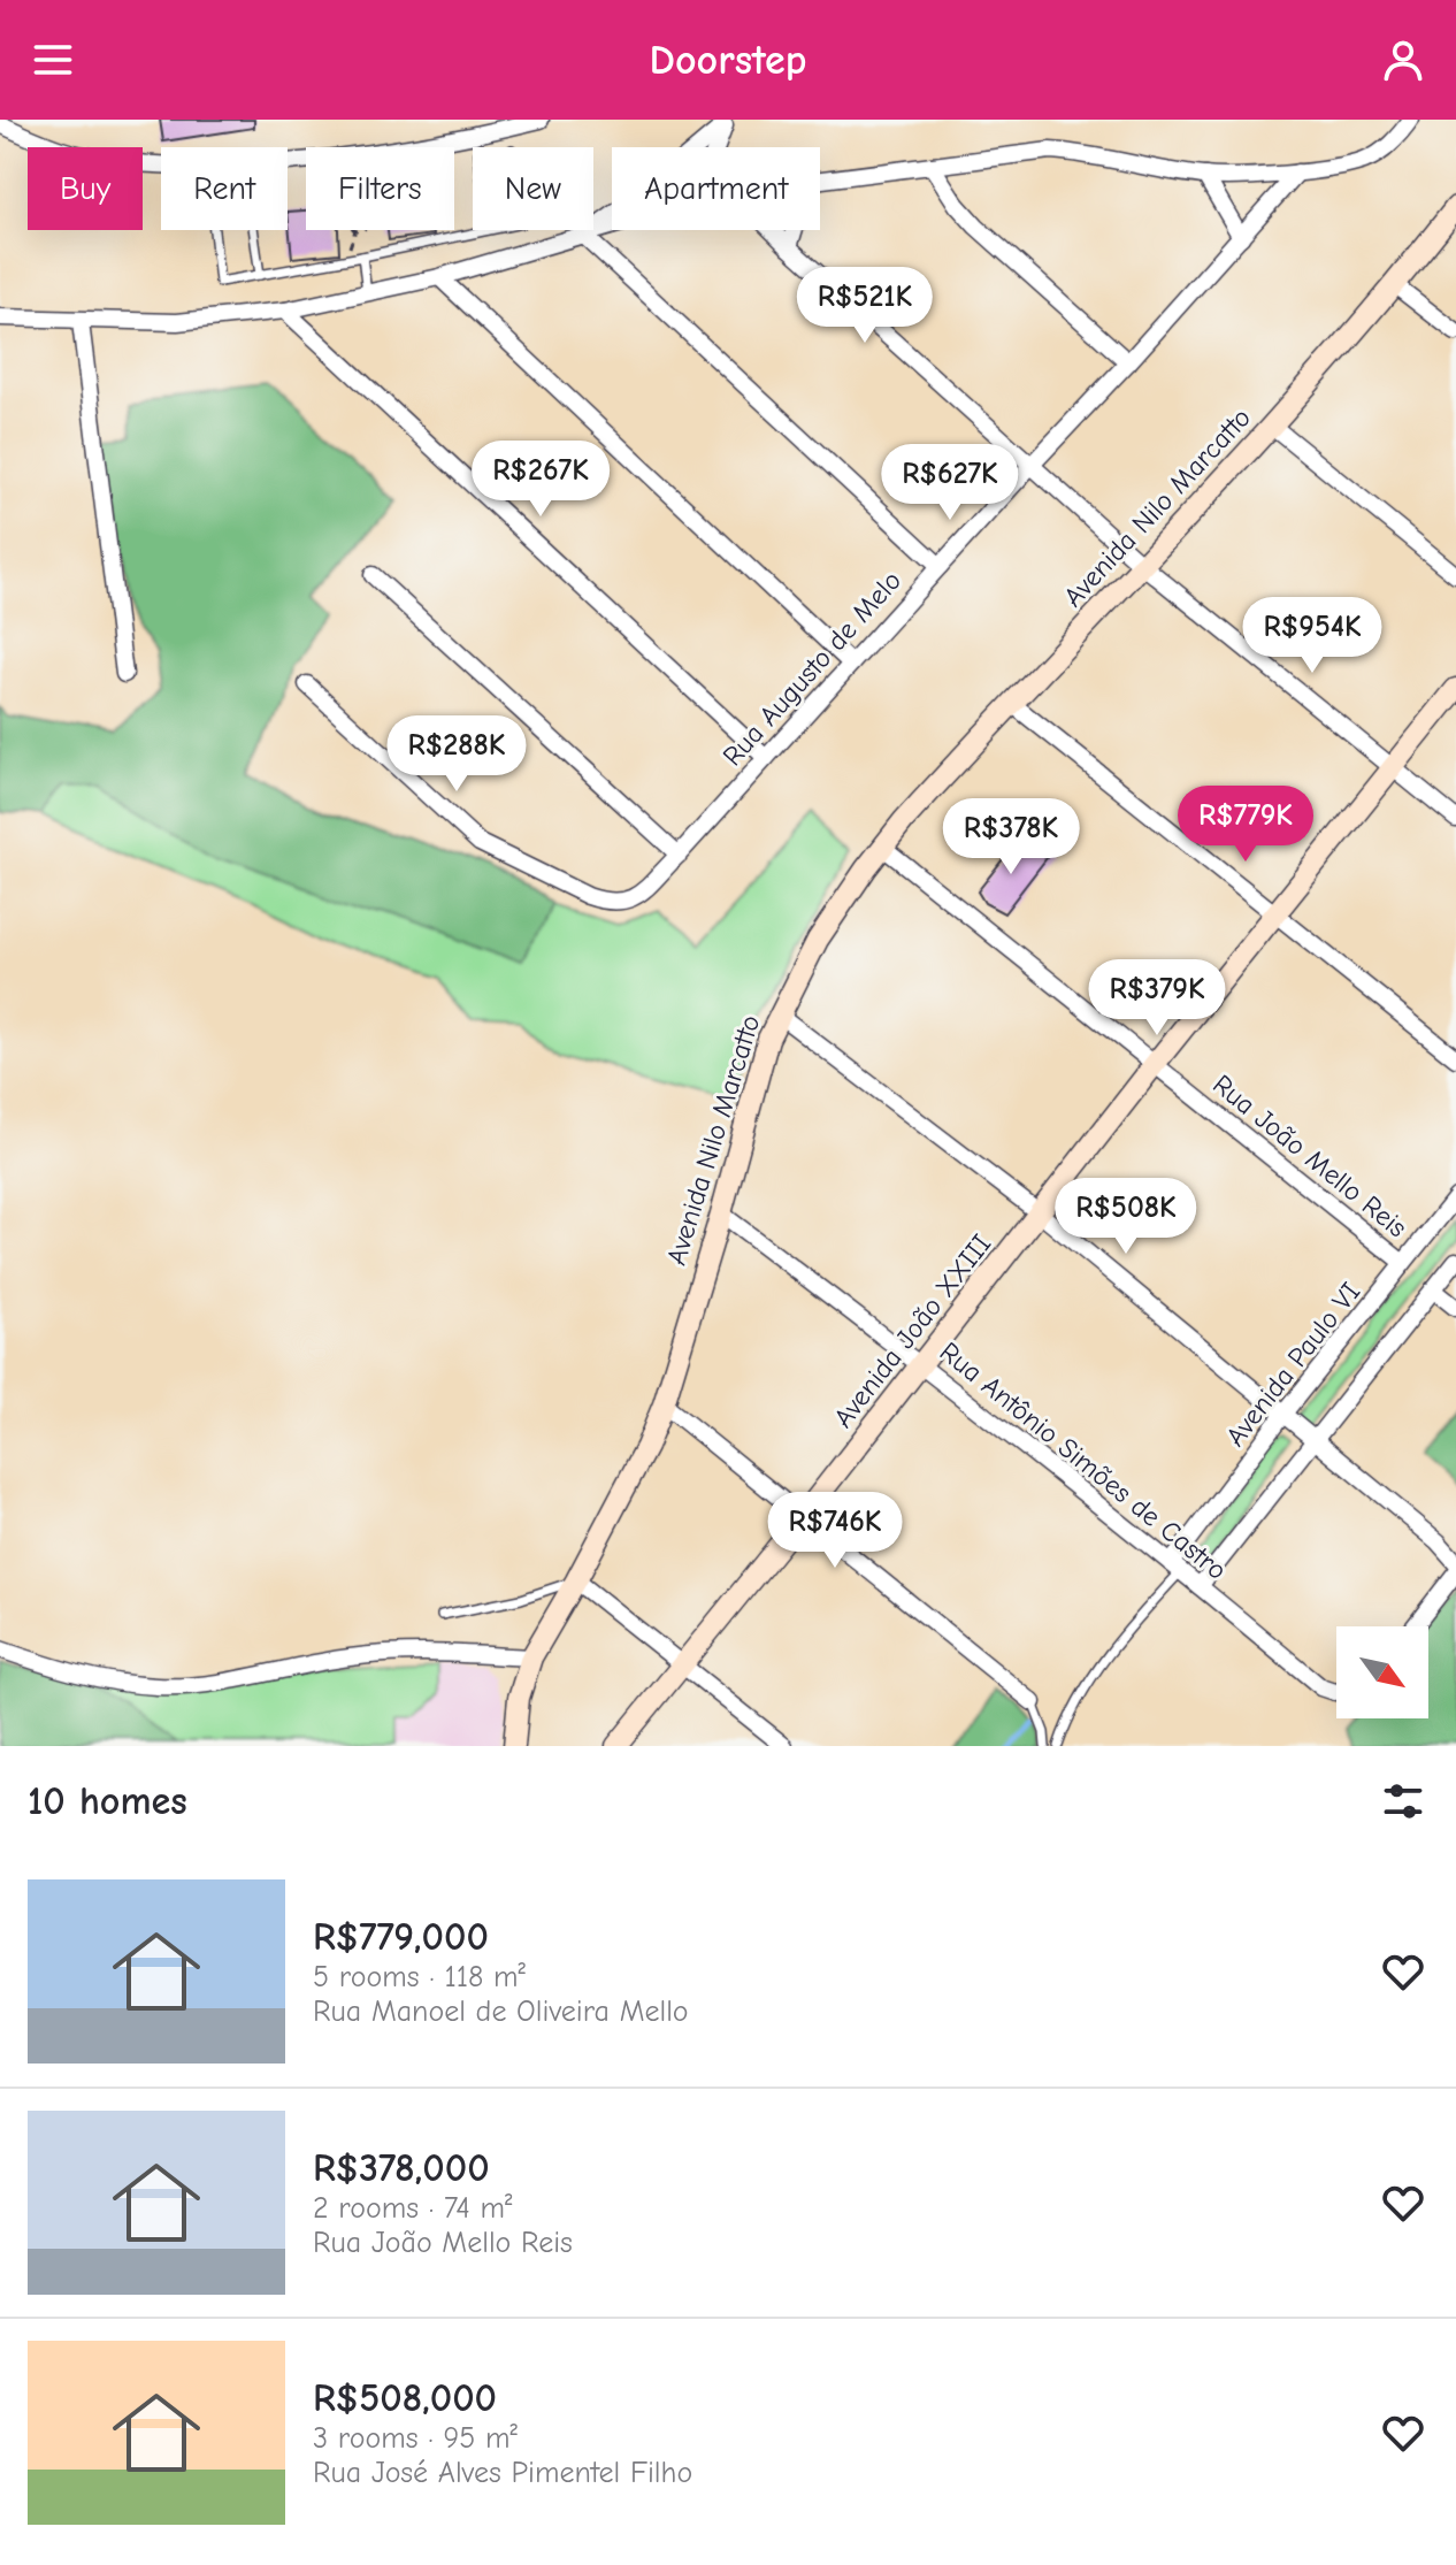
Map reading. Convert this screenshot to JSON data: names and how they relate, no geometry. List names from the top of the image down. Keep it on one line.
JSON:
{"streets":{"street":["Avenida Nilo Marcatto","Rua Augusto de Melo","Rua João Mello Reis","Avenida João XXIII","Avenida Paulo VI","Rua Antônio Simões de Castro"]},"crossings":[["Avenida Nilo Marcatto","Rua João Mello Reis"],["Avenida Nilo Marcatto","Rua Antônio Simões de Castro"],["Rua João Mello Reis","Avenida João XXIII"],["Rua João Mello Reis","Avenida Paulo VI"],["Avenida João XXIII","Rua Antônio Simões de Castro"],["Avenida Paulo VI","Rua Antônio Simões de Castro"]],"north":"bottom right","page":{"header":"Doorstep","chip":["Buy","Rent","Filters","New","Apartment"],"price":["R$521K","R$267K","R$627K","R$954K","R$288K","R$779K","R$378K","R$379K","R$508K","R$746K"],"heading":"10 homes","list":[{"name":"R$779,000","note":"5 rooms · 118 m² · Rua Manoel de Oliveira Mello"},{"name":"R$378,000","note":"2 rooms · 74 m² · Rua João Mello Reis"},{"name":"R$508,000","note":"3 rooms · 95 m² · Rua José Alves Pimentel Filho"}]}}
